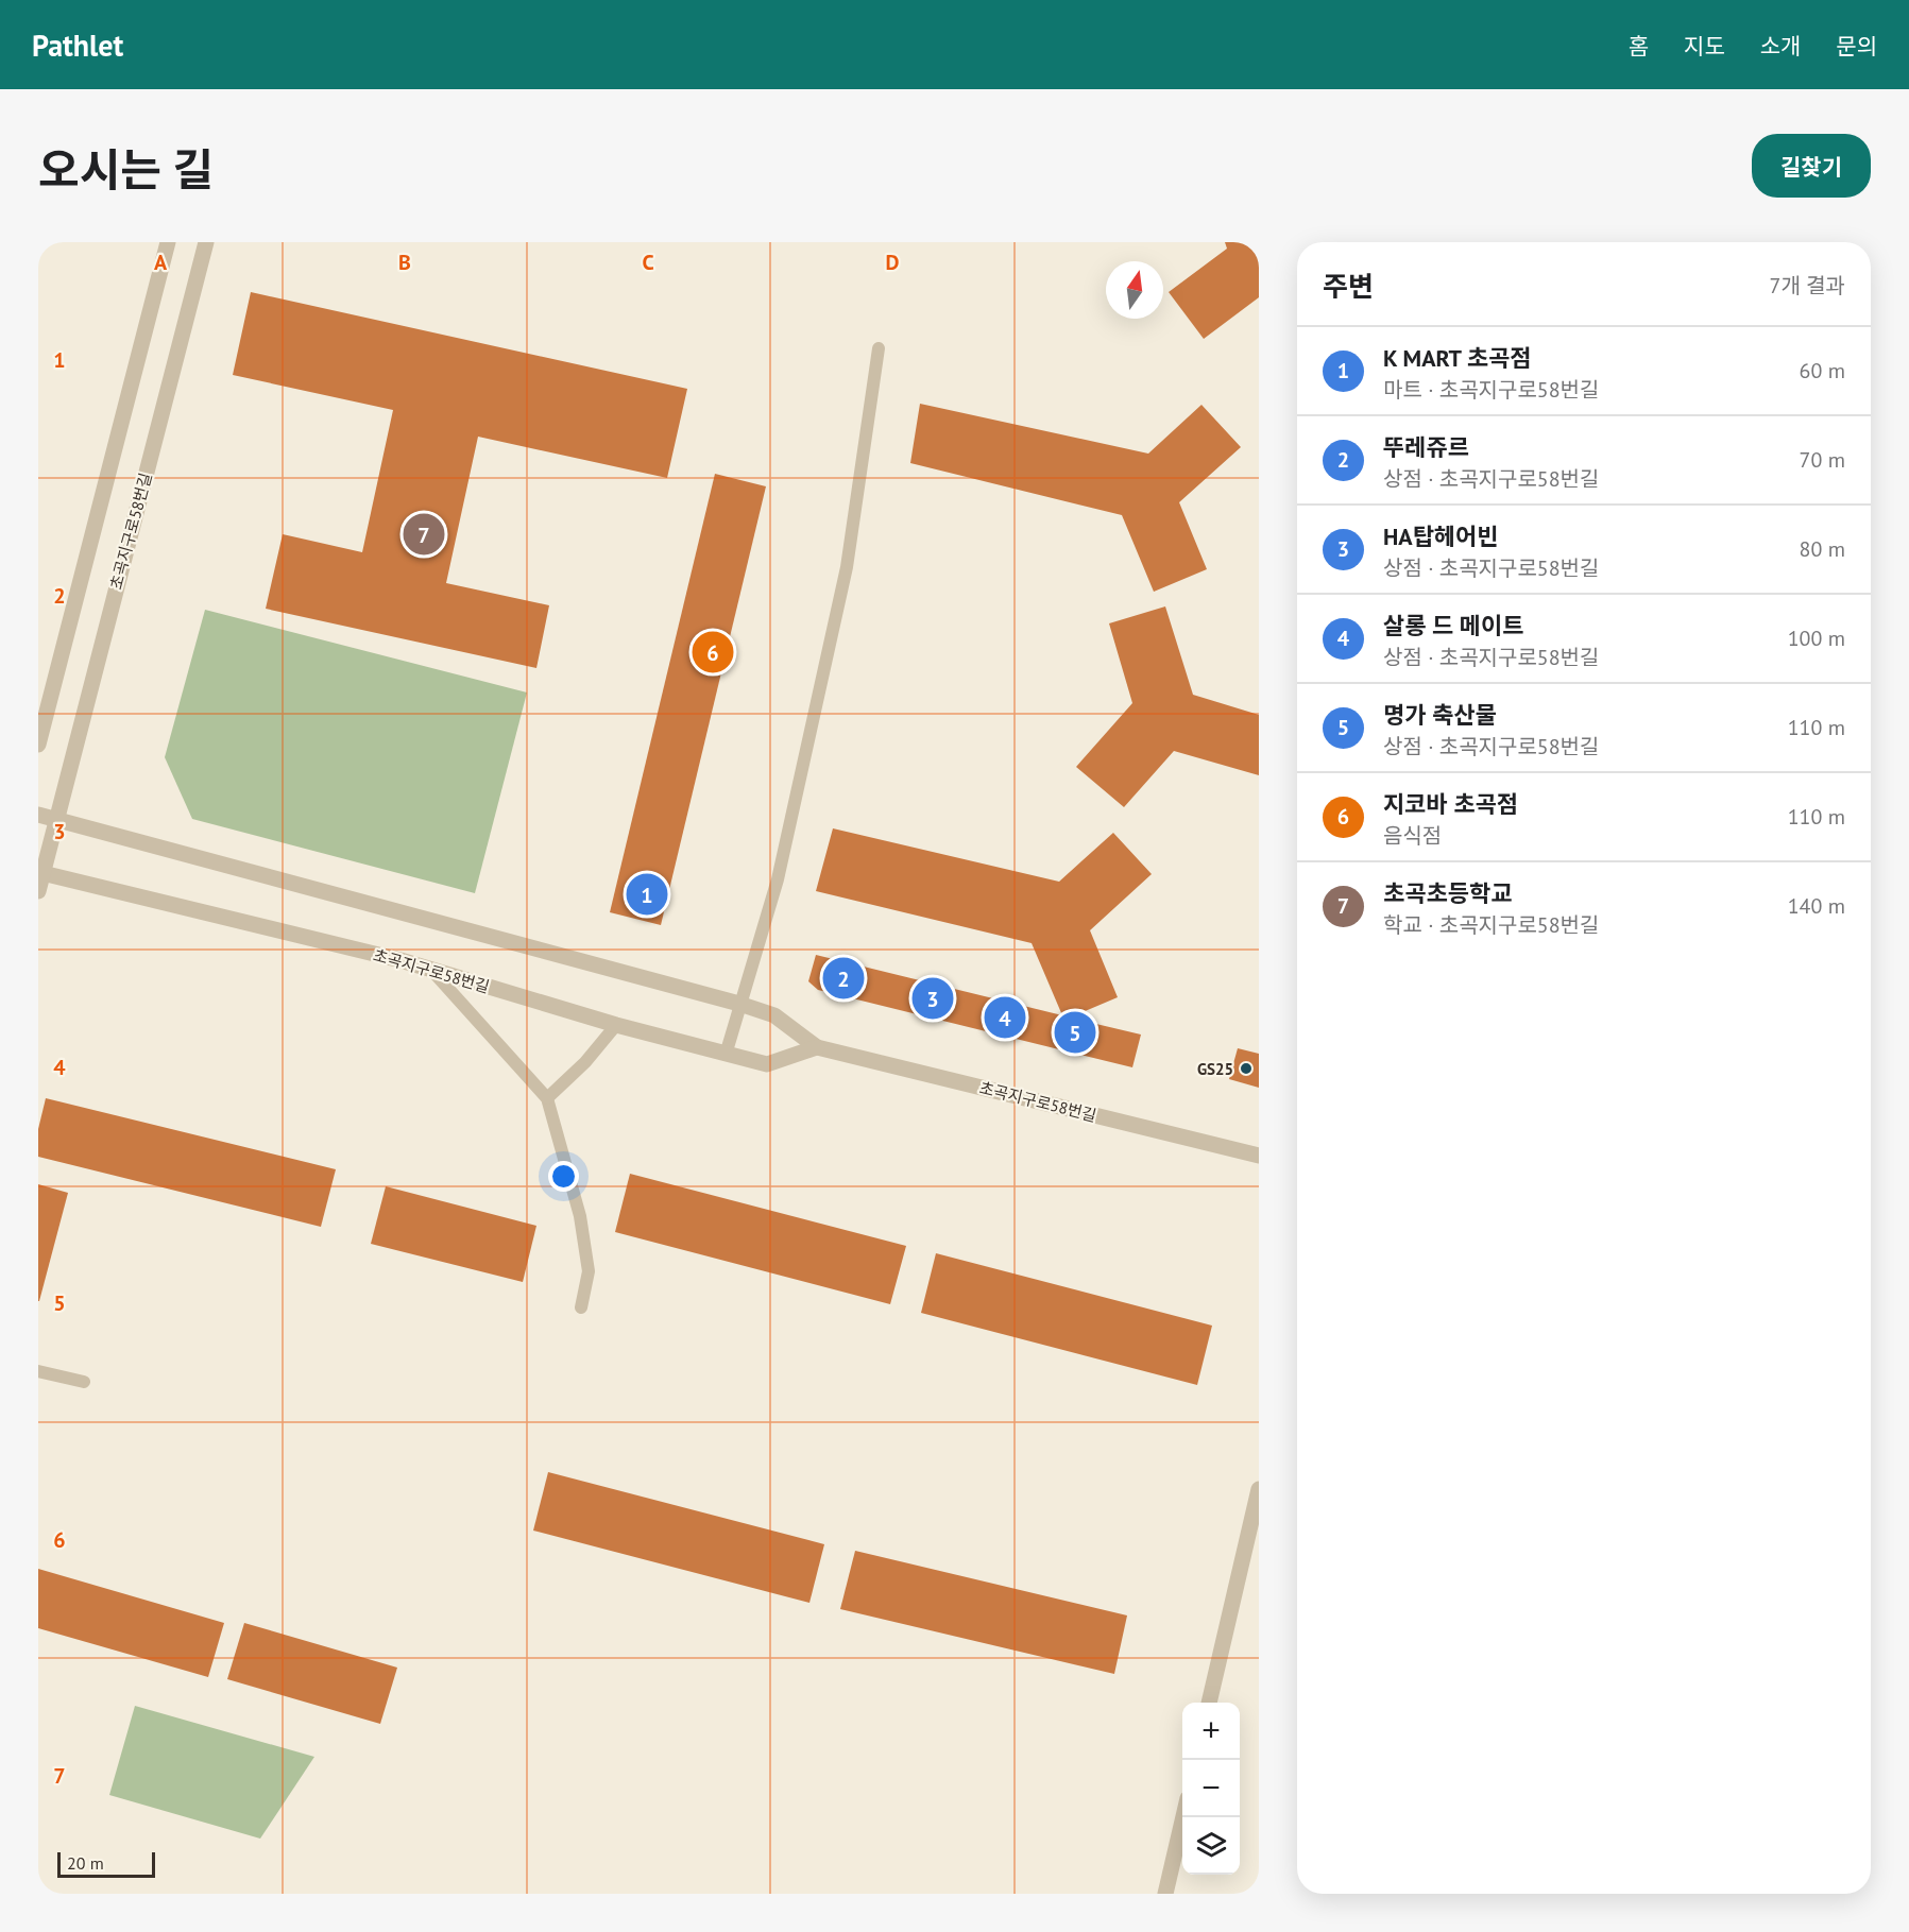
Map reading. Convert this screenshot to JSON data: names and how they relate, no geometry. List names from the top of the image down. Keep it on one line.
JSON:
{"streets":{"street":["초곡지구로58번길"]},"places":["GS25"],"scale_bar":"20 m","north":"top","page":{"header":"Pathlet","nav":["홈","지도","소개","문의"],"title":"오시는 길","buttons":"길찾기","heading":["주변","7개 결과"],"list":[{"mark":"1","name":"K MART 초곡점","note":"마트 · 초곡지구로58번길","value":"60 m"},{"mark":"2","name":"뚜레쥬르","note":"상점 · 초곡지구로58번길","value":"70 m"},{"mark":"3","name":"HA탑헤어빈","note":"상점 · 초곡지구로58번길","value":"80 m"},{"mark":"4","name":"살롱 드 메이트","note":"상점 · 초곡지구로58번길","value":"100 m"},{"mark":"5","name":"명가 축산물","note":"상점 · 초곡지구로58번길","value":"110 m"},{"mark":"6","name":"지코바 초곡점","note":"음식점","value":"110 m"},{"mark":"7","name":"초곡초등학교","note":"학교 · 초곡지구로58번길","value":"140 m"}],"pins":["7","6","1","2","3","4","5"],"map_buttons":["+","−"],"scale":"20 m"},"grid":{"columns":["A","B","C","D"],"rows":["1","2","3","4","5","6","7"]}}
